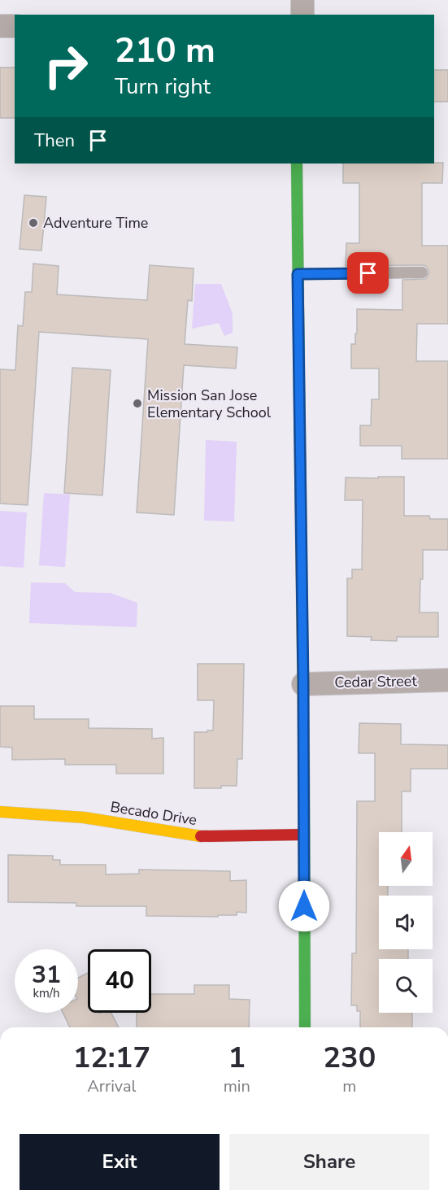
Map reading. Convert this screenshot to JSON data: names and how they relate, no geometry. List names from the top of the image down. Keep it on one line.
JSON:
{"streets":{"street":["Cedar Street","Becado Drive"]},"places":["Adventure Time","Mission San Jose Elementary School"],"north":"top","page":{"turn":["210 m","Turn right"],"then":"Then","speed":"31 km/h","limit":"40","eta":["12:17","Arrival","1","min","230","m"],"buttons":["Exit","Share"]}}
